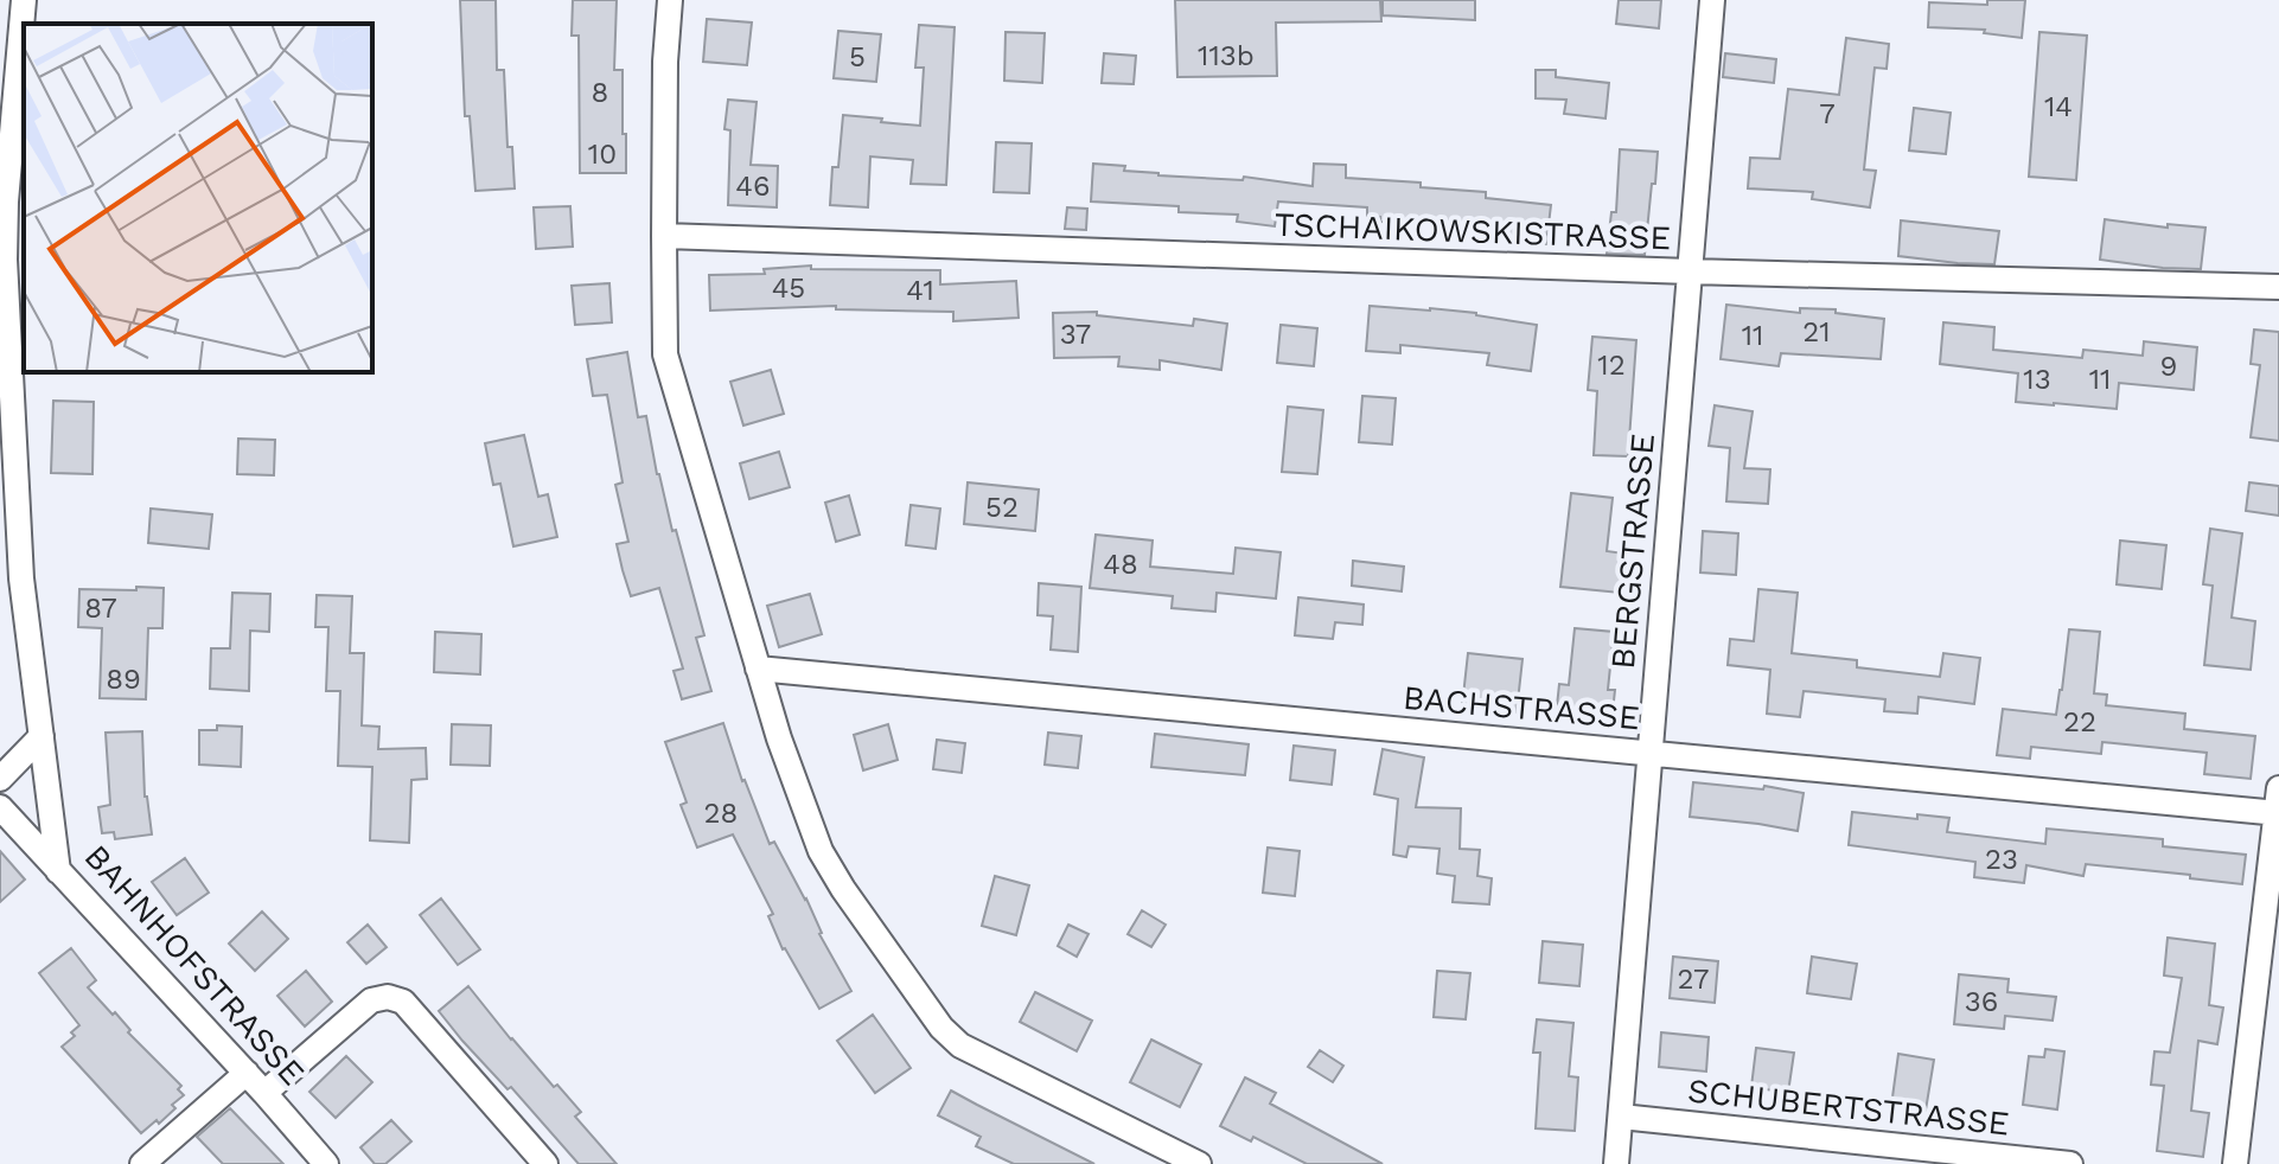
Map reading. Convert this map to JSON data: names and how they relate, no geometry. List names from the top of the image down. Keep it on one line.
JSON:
{"streets":{"street":["TSCHAIKOWSKISTRASSE","BERGSTRASSE","BACHSTRASSE","BAHNHOFSTRASSE","SCHUBERTSTRASSE"]},"crossings":[["TSCHAIKOWSKISTRASSE","BERGSTRASSE"],["BERGSTRASSE","BACHSTRASSE"],["BERGSTRASSE","SCHUBERTSTRASSE"]],"house_numbers":["113b","5","8","14","7","10","46","45","41","21","37","11","12","9","13","11","52","48","87","89","22","28","23","27","36"]}
